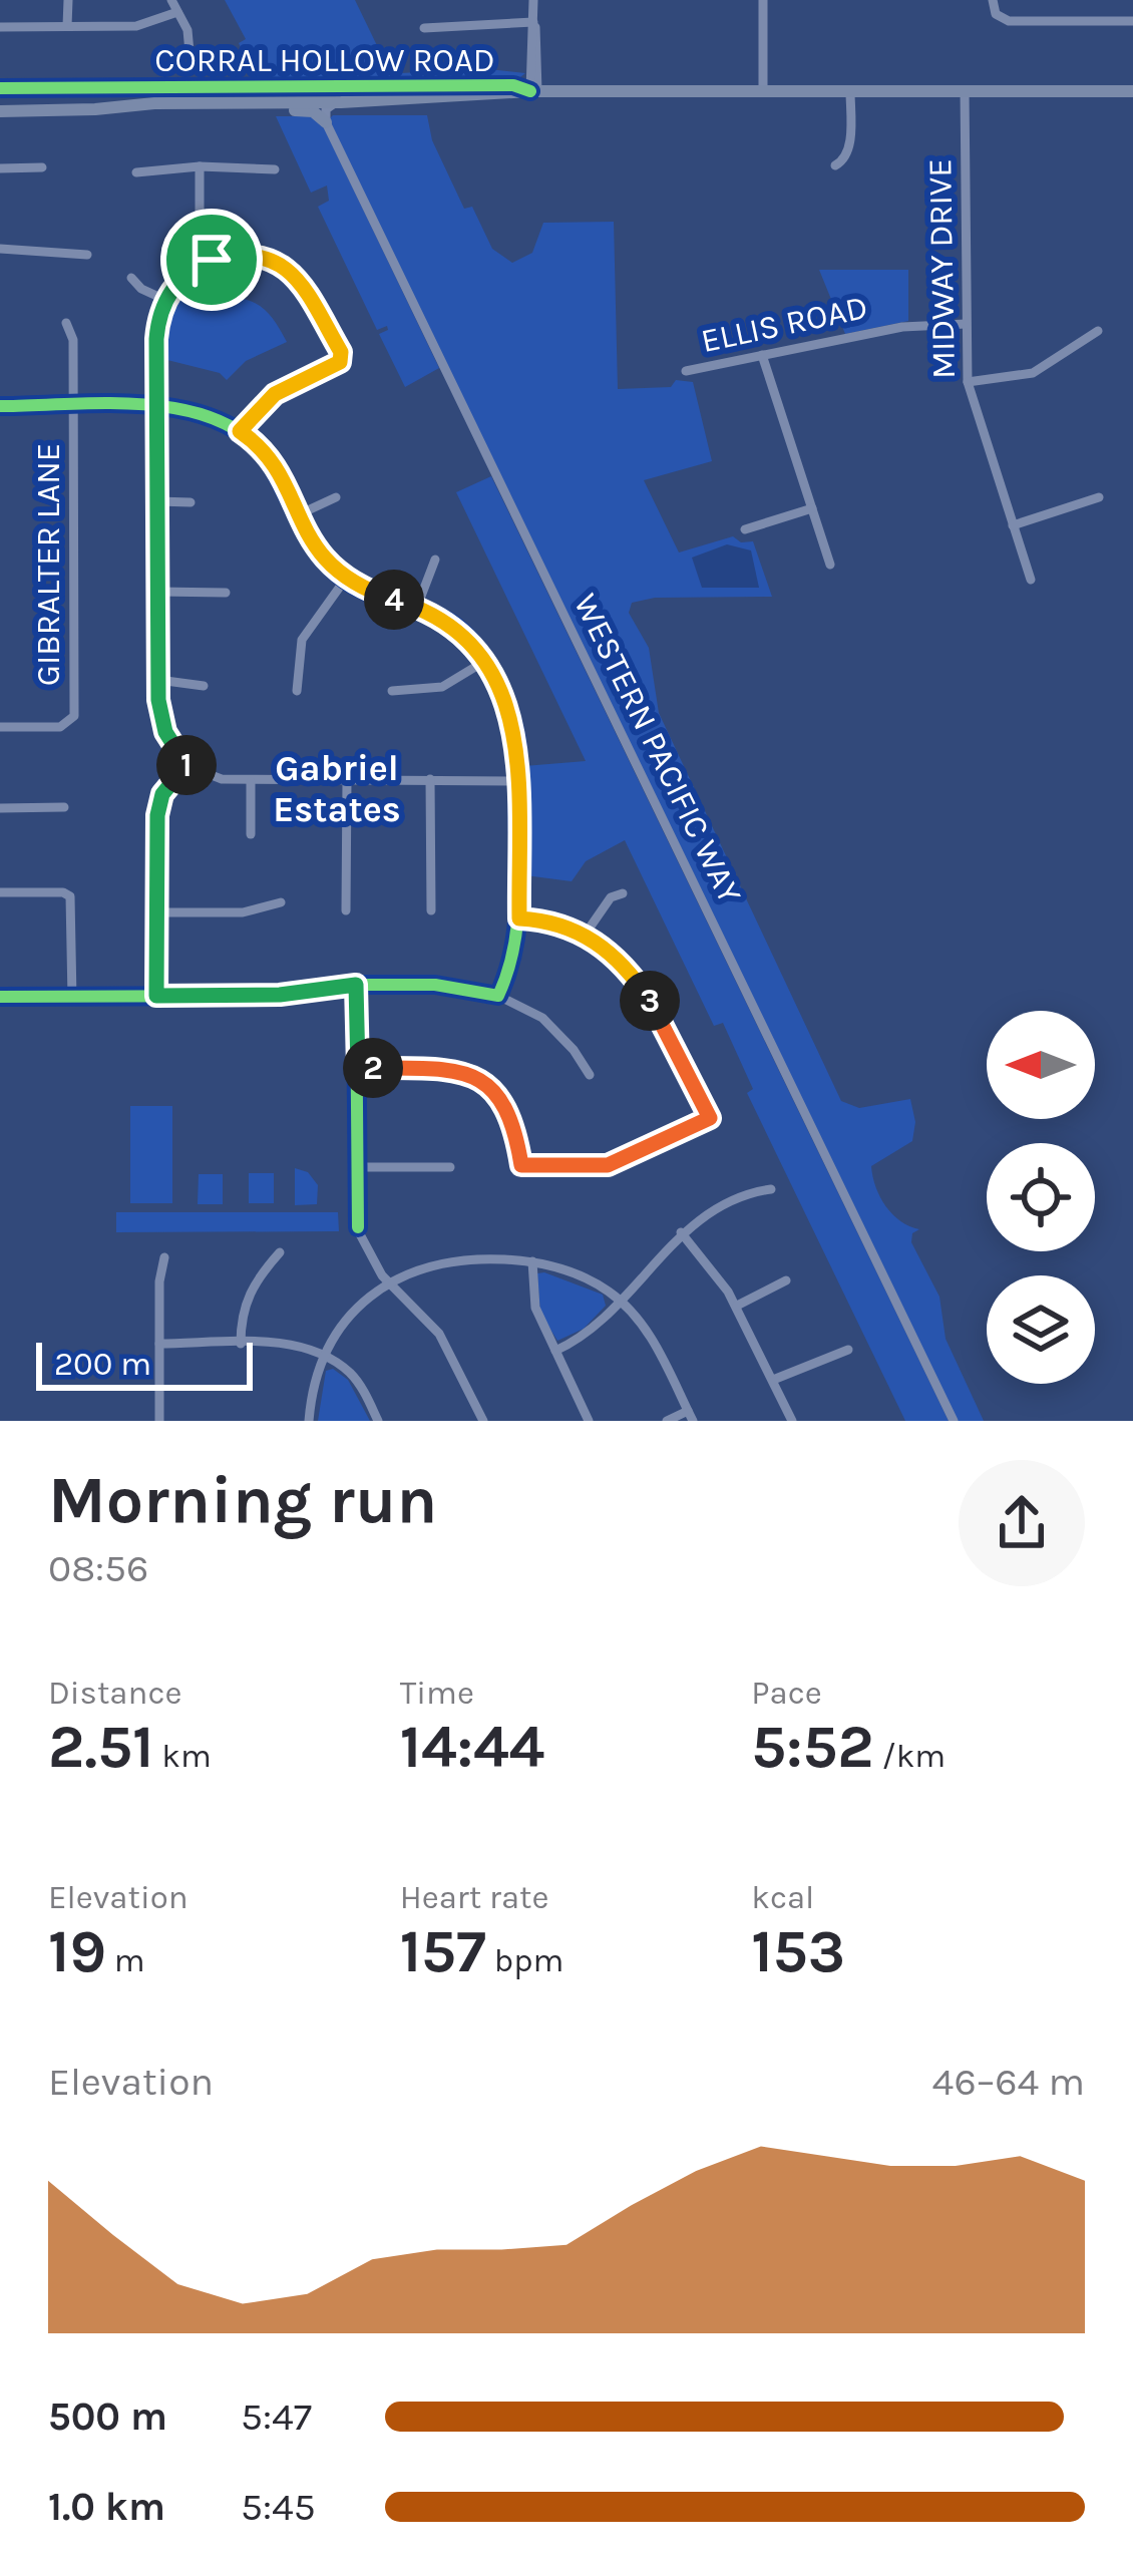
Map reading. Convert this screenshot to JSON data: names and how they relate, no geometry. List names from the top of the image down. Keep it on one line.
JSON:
{"streets":{"main road":["CORRAL HOLLOW ROAD"],"street":["MIDWAY DRIVE","ELLIS ROAD","GIBRALTER LANE","WESTERN PACIFIC WAY"]},"crossings":[["CORRAL HOLLOW ROAD","MIDWAY DRIVE"],["MIDWAY DRIVE","ELLIS ROAD"]],"districts":["Gabriel Estates"],"scale_bar":"200 m","north":"left","page":{"pins":["4","1","3","2"],"scale":"200 m","heading":["Morning run","08:56"],"stats":[["Distance","2.51 km"],["Time","14:44"],["Pace","5:52 /km"],["Elevation","19 m"],["Heart rate","157 bpm"],["kcal","153"]],"chart":["Elevation","46–64 m"],"list":[{"name":"500 m","note":"5:47"},{"name":"1.0 km","note":"5:45"}]}}
